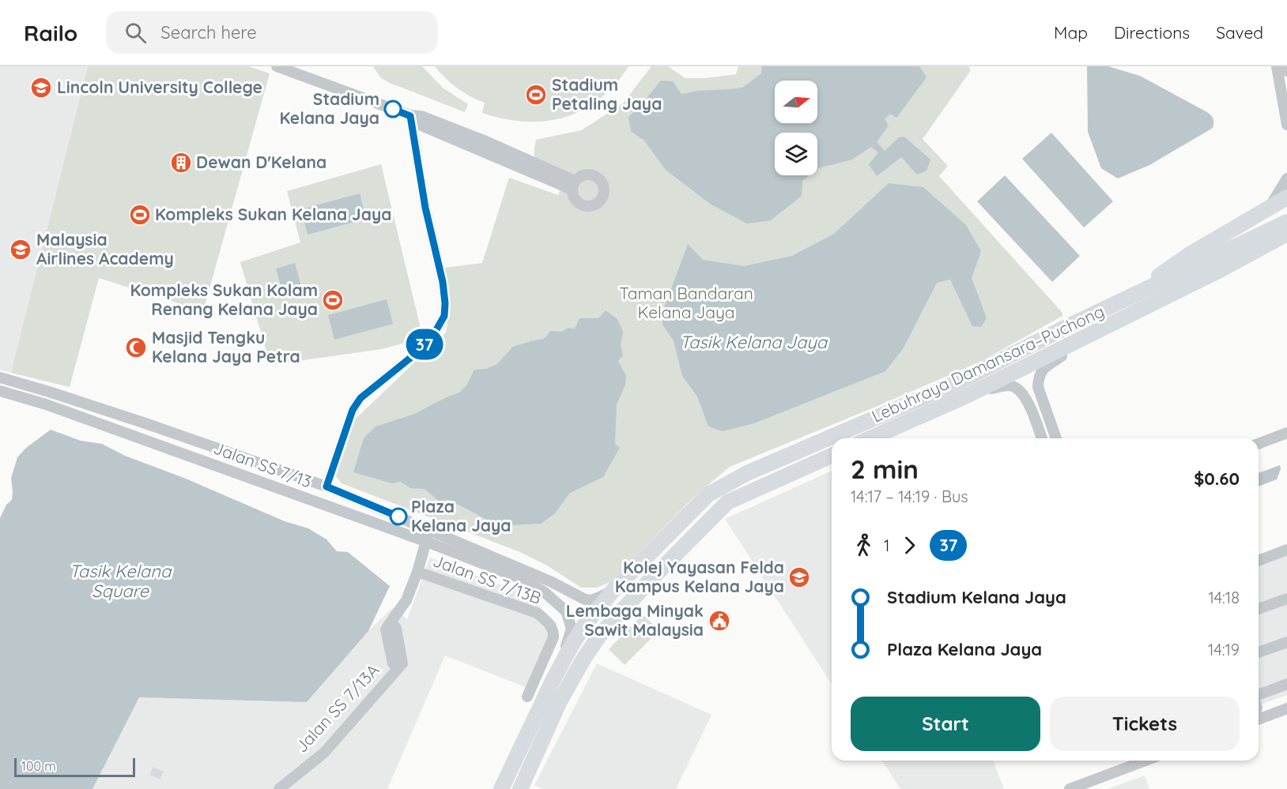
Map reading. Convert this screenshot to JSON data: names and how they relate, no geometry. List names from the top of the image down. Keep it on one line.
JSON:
{"streets":{"highway":["Lebuhraya Damansara–Puchong"],"street":["Jalan SS 7/13","Jalan SS 7/13B","Jalan SS 7/13A"]},"crossings":[["Lebuhraya Damansara–Puchong","Jalan SS 7/13"],["Jalan SS 7/13","Jalan SS 7/13A"],["Jalan SS 7/13B","Jalan SS 7/13A"]],"water":["Tasik Kelana Jaya","Tasik Kelana Square"],"parks":["Taman Bandaran Kelana Jaya"],"places":{"school or university":["Lincoln University College","Malaysia Airlines Academy","Kolej Yayasan Felda Kampus Kelana Jaya"],"sports":["Stadium Petaling Jaya","Kompleks Sukan Kelana Jaya","Kompleks Sukan Kolam Renang Kelana Jaya"],"other":["Stadium Kelana Jaya","Plaza Kelana Jaya"],"building":["Dewan D'Kelana"],"mosque":["Masjid Tengku Kelana Jaya Petra"],"public building":["Lembaga Minyak Sawit Malaysia"]},"lines":["bus line 37"],"scale_bar":"100 m","north":"right","page":{"header":"Railo","search":"Search here","nav":["Map","Directions","Saved"],"on_map":"37","heading":["2 min","14:17 – 14:19 · Bus","$0.60"],"legs":["1","37"],"list":[{"name":"Stadium Kelana Jaya","value":"14:18"},{"name":"Plaza Kelana Jaya","value":"14:19"}],"buttons":["Start","Tickets"],"scale":"100 m"}}
